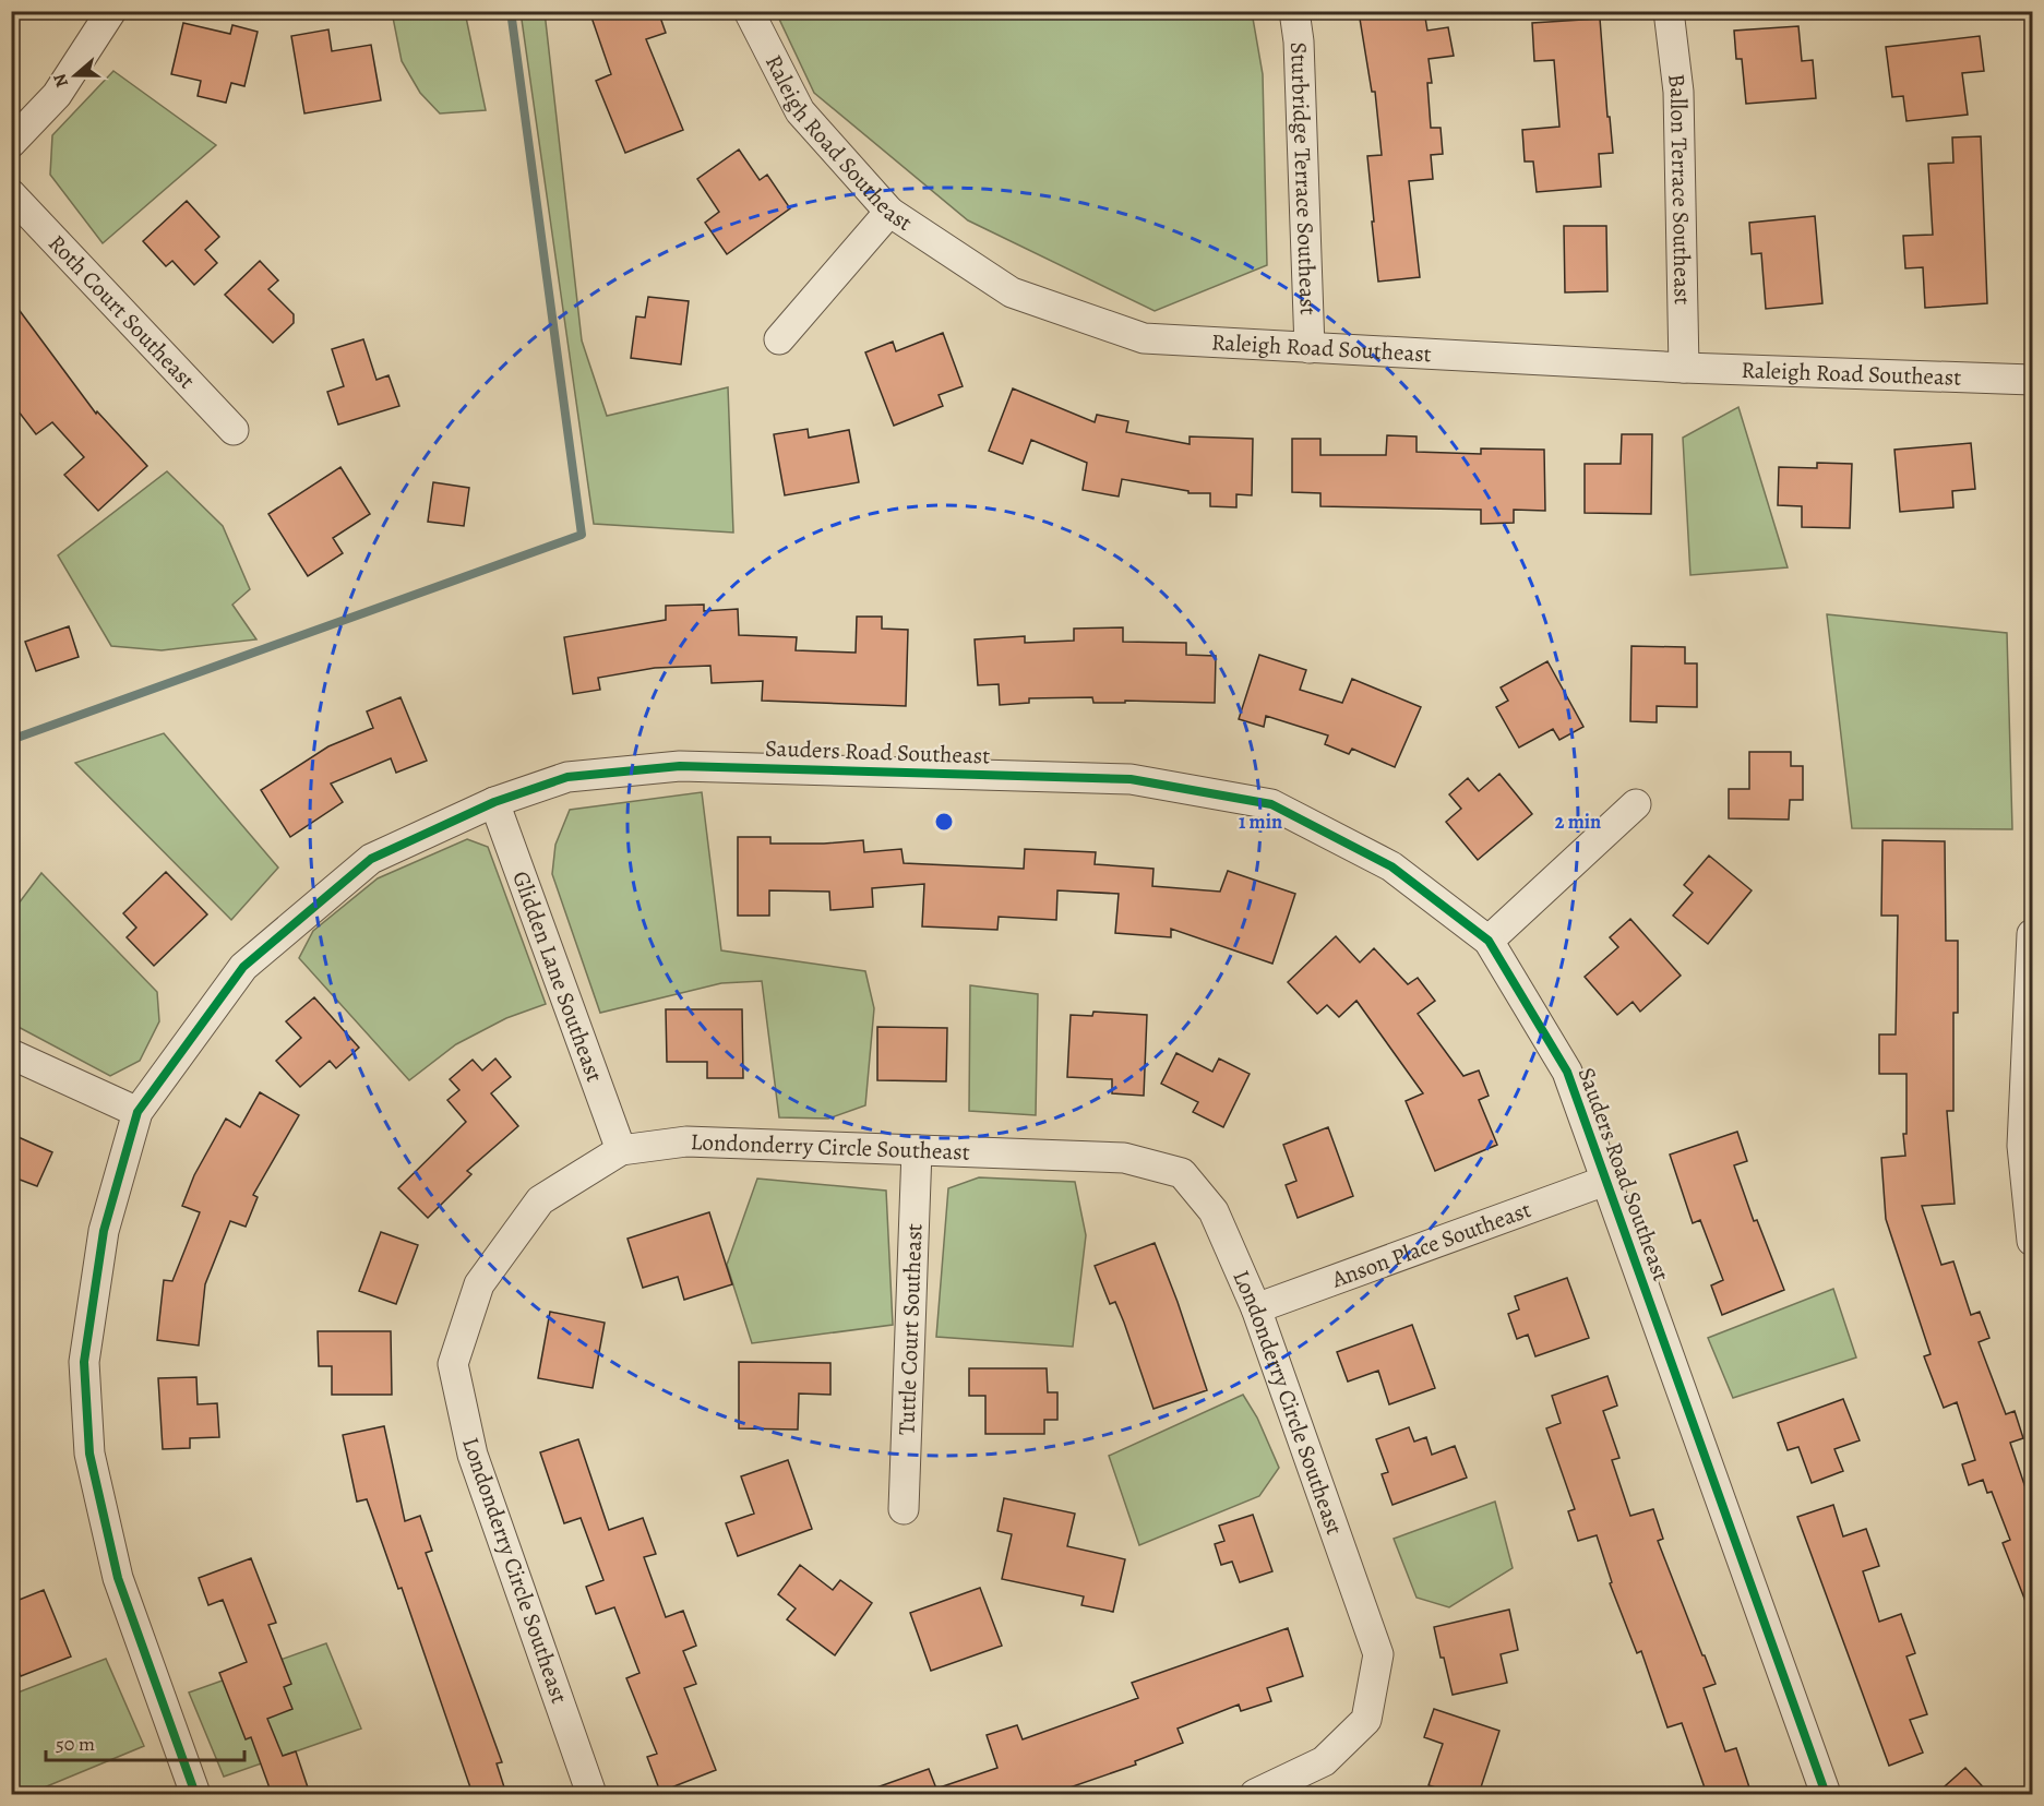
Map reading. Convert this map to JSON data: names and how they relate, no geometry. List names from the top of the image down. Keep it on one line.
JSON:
{"streets":{"street":["Raleigh Road Southeast","Sturbridge Terrace Southeast","Ballon Terrace Southeast","Roth Court Southeast","Sauders Road Southeast","Glidden Lane Southeast","Londonderry Circle Southeast","Anson Place Southeast","Tuttle Court Southeast"]},"crossings":[["Raleigh Road Southeast","Sturbridge Terrace Southeast"],["Raleigh Road Southeast","Ballon Terrace Southeast"],["Sauders Road Southeast","Glidden Lane Southeast"],["Sauders Road Southeast","Anson Place Southeast"],["Glidden Lane Southeast","Londonderry Circle Southeast"],["Londonderry Circle Southeast","Anson Place Southeast"],["Londonderry Circle Southeast","Tuttle Court Southeast"]],"scale_bar":"50 m","north":"left","rings":["1 min","2 min"]}
